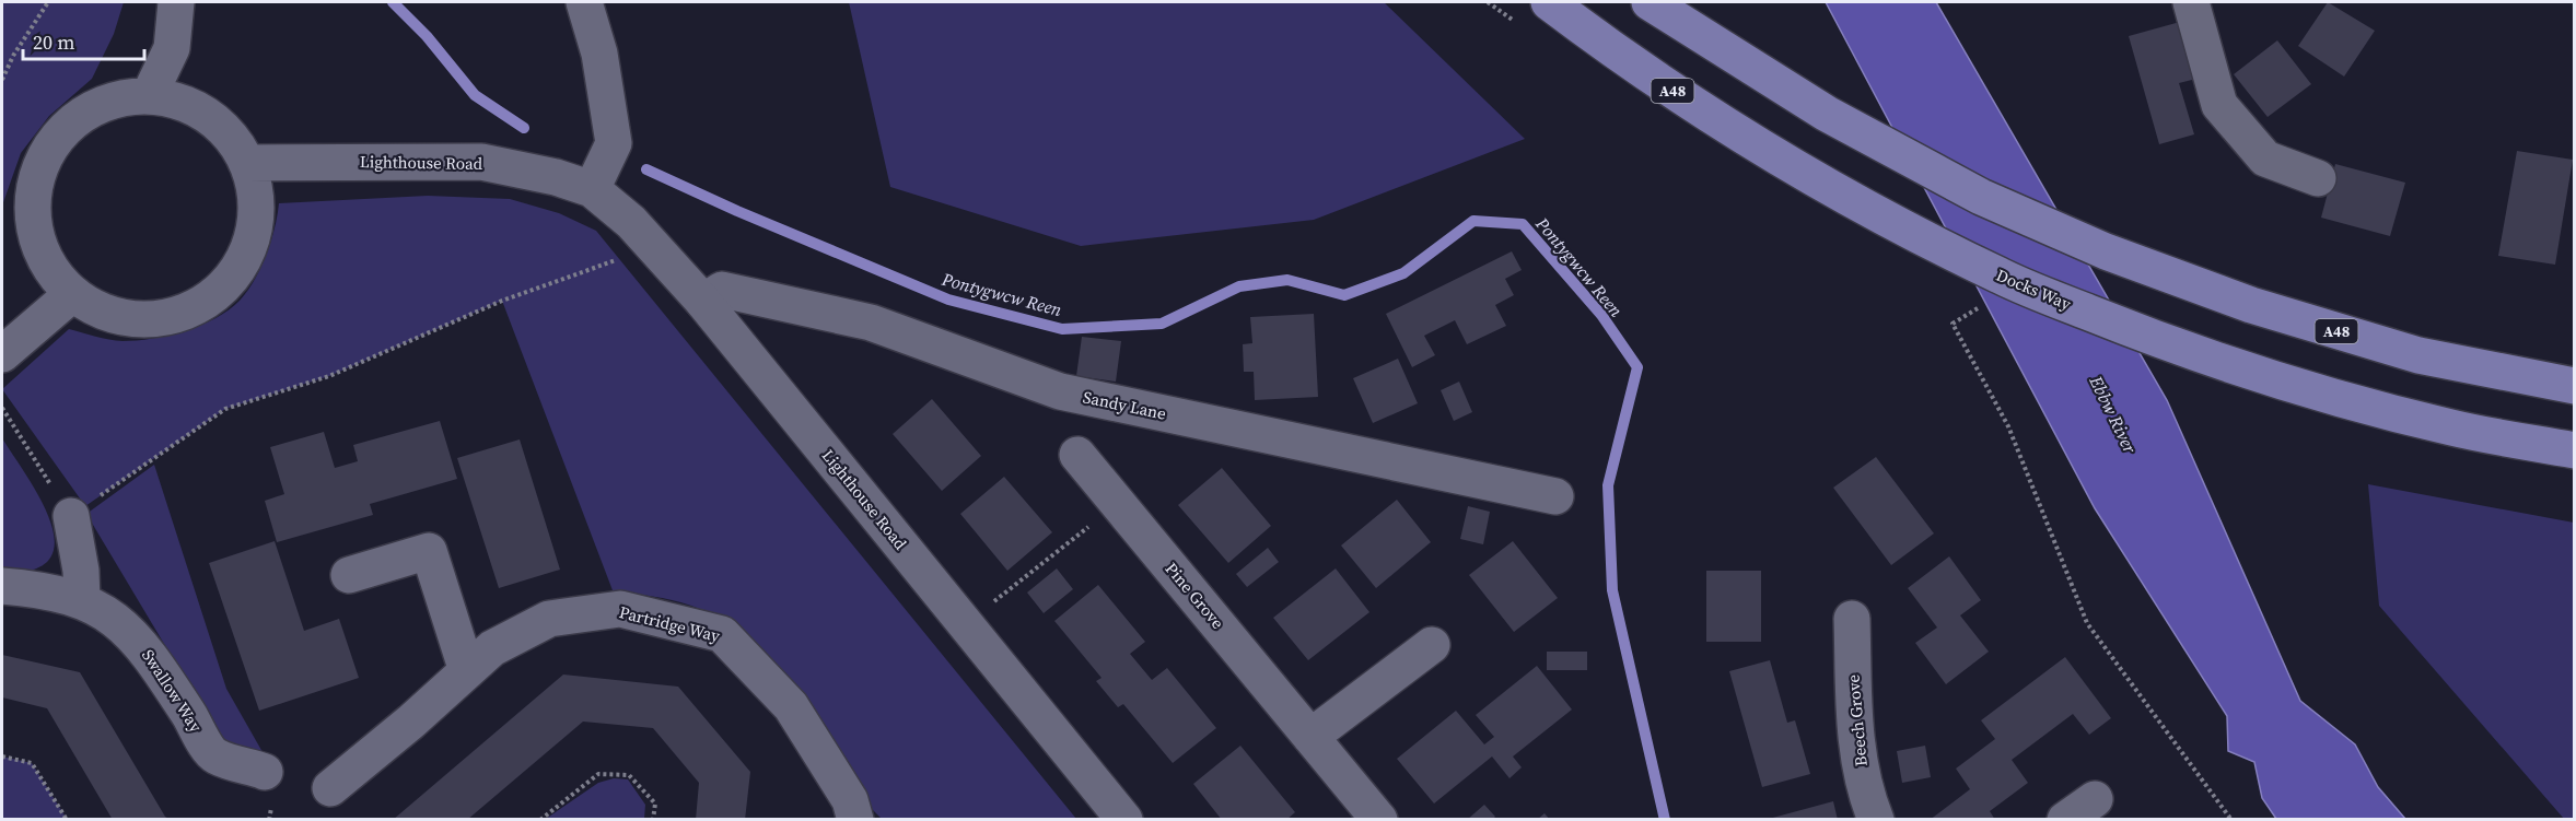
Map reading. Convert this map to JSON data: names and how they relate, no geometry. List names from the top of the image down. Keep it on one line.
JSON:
{"streets":{"main road":["A48","Docks Way"],"street":["Lighthouse Road","Sandy Lane","Pine Grove","Partridge Way","Swallow Way","Beech Grove"]},"crossings":[["Lighthouse Road","Sandy Lane"]],"water":["Pontygwcw Reen","Ebbw River"],"scale_bar":"20 m"}
